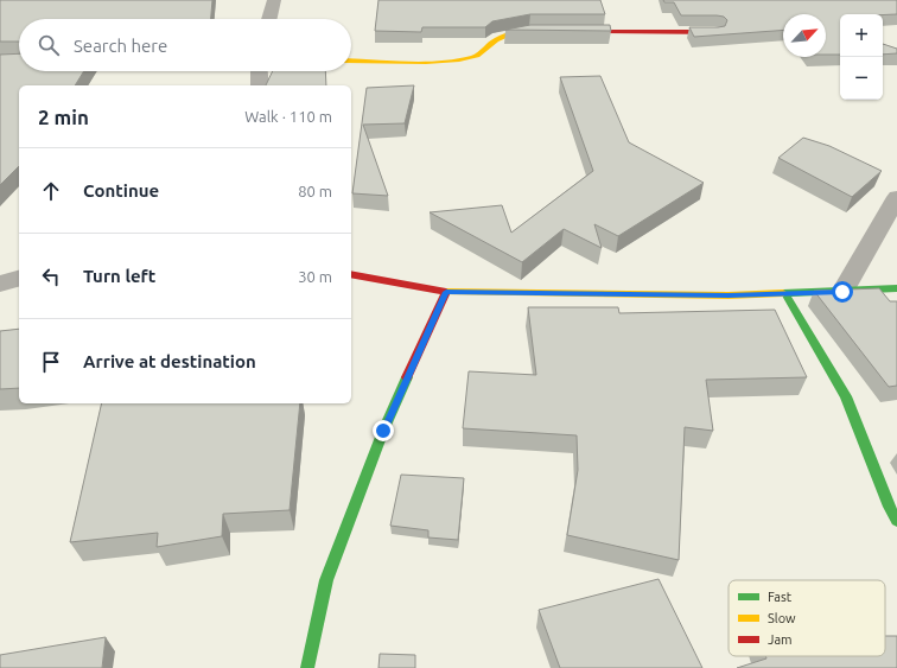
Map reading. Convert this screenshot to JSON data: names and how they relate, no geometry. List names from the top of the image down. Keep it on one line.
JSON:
{"legend":["Fast","Slow","Jam"],"north":"top right","page":{"map_buttons":["+","−"],"search":"Search here","heading":["2 min","Walk · 110 m"],"list":[["Continue","80 m"],["Turn left","30 m"],"Arrive at destination"]}}
